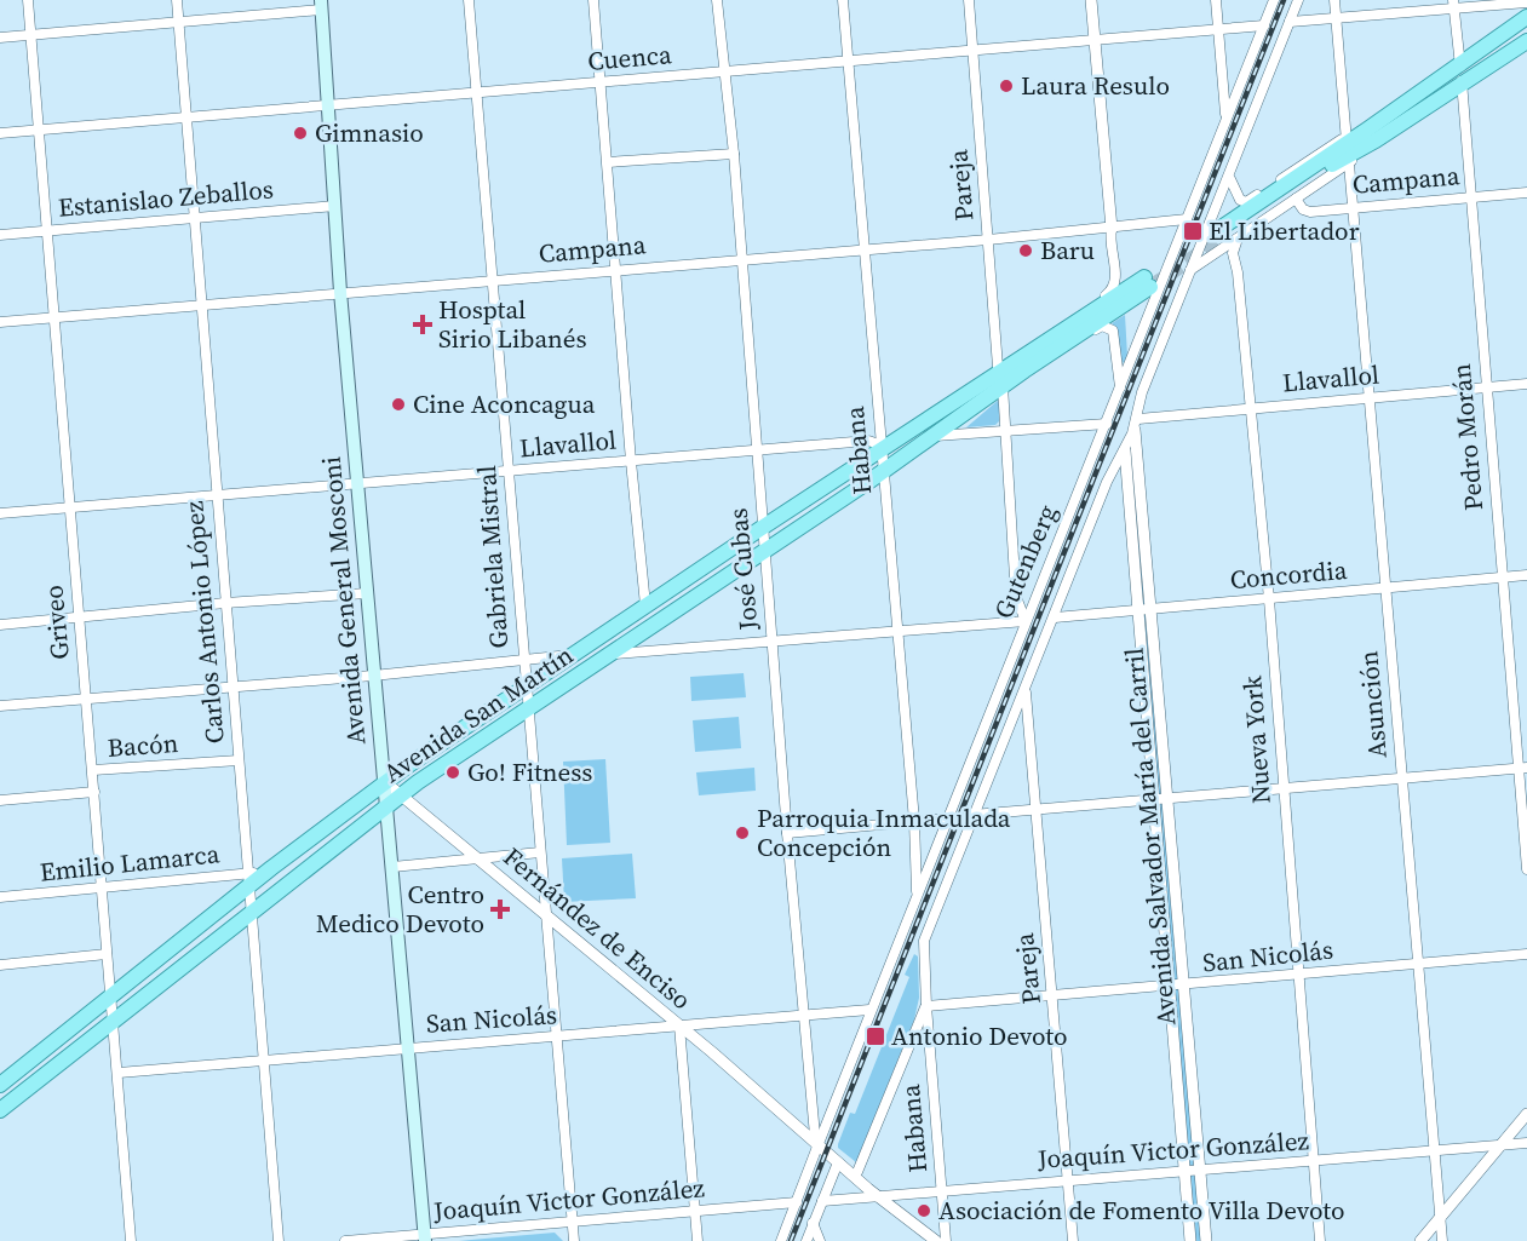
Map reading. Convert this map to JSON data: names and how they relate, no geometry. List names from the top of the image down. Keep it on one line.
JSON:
{"streets":{"main road":["Avenida General Mosconi","Avenida San Martín"],"street":["Cuenca","Campana","Pareja","Estanislao Zeballos","Llavallol","Pedro Morán","Habana","Gabriela Mistral","Gutenberg","José Cubas","Concordia","Griveo","Carlos Antonio López","Asunción","Nueva York","Bacón","Avenida Salvador María del Carril","Emilio Lamarca","Fernández de Enciso","San Nicolás","Joaquín Victor González"]},"crossings":[["Cuenca","Pareja"],["Cuenca","Habana"],["Cuenca","Gabriela Mistral"],["Cuenca","Gutenberg"],["Cuenca","José Cubas"],["Cuenca","Avenida General Mosconi"],["Cuenca","Griveo"],["Cuenca","Carlos Antonio López"],["Campana","Pareja"],["Campana","Pedro Morán"],["Campana","Habana"],["Campana","Gabriela Mistral"],["Campana","Gutenberg"],["Campana","José Cubas"],["Campana","Avenida General Mosconi"],["Campana","Griveo"],["Campana","Carlos Antonio López"],["Campana","Asunción"],["Campana","Avenida San Martín"],["Pareja","Gutenberg"],["Pareja","Avenida San Martín"],["Pareja","San Nicolás"],["Pareja","Joaquín Victor González"],["Estanislao Zeballos","Avenida General Mosconi"],["Estanislao Zeballos","Griveo"],["Estanislao Zeballos","Carlos Antonio López"],["Llavallol","Pedro Morán"],["Llavallol","Habana"],["Llavallol","Gabriela Mistral"],["Llavallol","Gutenberg"],["Llavallol","José Cubas"],["Llavallol","Avenida General Mosconi"],["Llavallol","Griveo"],["Llavallol","Carlos Antonio López"],["Llavallol","Asunción"],["Llavallol","Avenida San Martín"],["Llavallol","Nueva York"],["Llavallol","Avenida Salvador María del Carril"],["Pedro Morán","Concordia"],["Habana","Gutenberg"],["Habana","Avenida San Martín"],["Habana","San Nicolás"],["Habana","Joaquín Victor González"],["Gabriela Mistral","Avenida San Martín"],["Gabriela Mistral","Fernández de Enciso"],["Gabriela Mistral","San Nicolás"],["Gabriela Mistral","Joaquín Victor González"],["Gutenberg","José Cubas"],["Gutenberg","Concordia"],["Gutenberg","Avenida San Martín"],["Gutenberg","Avenida Salvador María del Carril"],["Gutenberg","Fernández de Enciso"],["Gutenberg","San Nicolás"],["Gutenberg","Joaquín Victor González"],["José Cubas","Avenida San Martín"],["José Cubas","Fernández de Enciso"],["José Cubas","San Nicolás"],["Concordia","Asunción"],["Concordia","Nueva York"],["Concordia","Avenida Salvador María del Carril"],["Avenida General Mosconi","Avenida San Martín"],["Avenida General Mosconi","Fernández de Enciso"],["Avenida General Mosconi","San Nicolás"],["Avenida General Mosconi","Joaquín Victor González"],["Griveo","Avenida San Martín"],["Griveo","Bacón"],["Griveo","Emilio Lamarca"],["Griveo","San Nicolás"],["Carlos Antonio López","Avenida San Martín"],["Carlos Antonio López","Bacón"],["Carlos Antonio López","Emilio Lamarca"],["Carlos Antonio López","San Nicolás"],["Asunción","San Nicolás"],["Asunción","Joaquín Victor González"],["Avenida San Martín","Emilio Lamarca"],["Avenida San Martín","Fernández de Enciso"],["Nueva York","San Nicolás"],["Nueva York","Joaquín Victor González"],["Avenida Salvador María del Carril","San Nicolás"],["Avenida Salvador María del Carril","Joaquín Victor González"],["Fernández de Enciso","San Nicolás"],["Fernández de Enciso","Joaquín Victor González"]],"places":{"other":["Laura Resulo","Gimnasio","Baru","Cine Aconcagua","Go! Fitness","Parroquia Inmaculada Concepción","Asociación de Fomento Villa Devoto"],"transit":["El Libertador","Antonio Devoto"],"health":["Hosptal Sirio Libanés","Centro Medico Devoto"]}}
